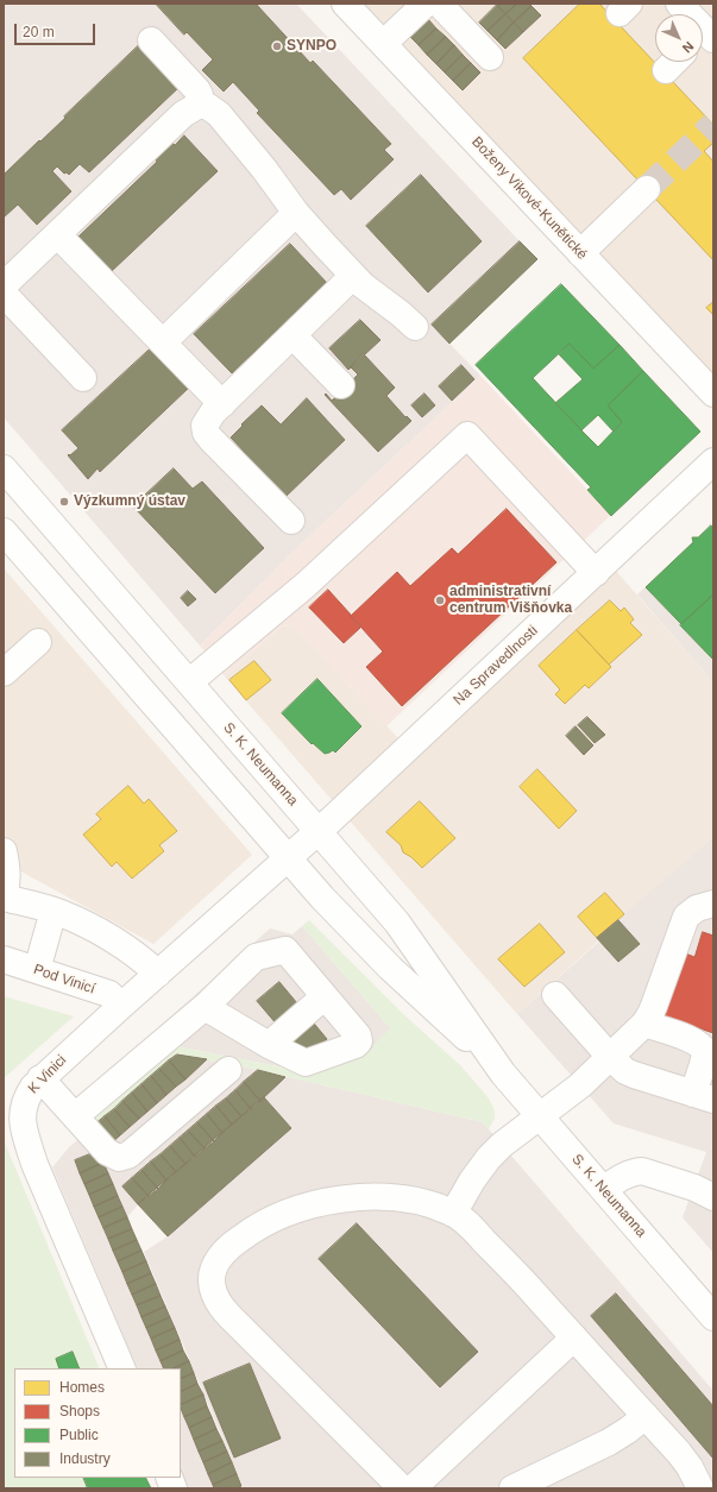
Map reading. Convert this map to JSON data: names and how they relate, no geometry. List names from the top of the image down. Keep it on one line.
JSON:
{"streets":{"street":["Boženy Vikové-Kunětické","Na Spravedlnosti","S. K. Neumanna","Pod Vinicí","K Vinici"]},"crossings":[["Na Spravedlnosti","S. K. Neumanna"],["Na Spravedlnosti","K Vinici"],["S. K. Neumanna","K Vinici"],["Pod Vinicí","K Vinici"]],"places":["SYNPO","Výzkumný ústav","administrativní centrum Višňovka"],"legend":["Homes","Shops","Public","Industry"],"scale_bar":"20 m","north":"bottom right"}
